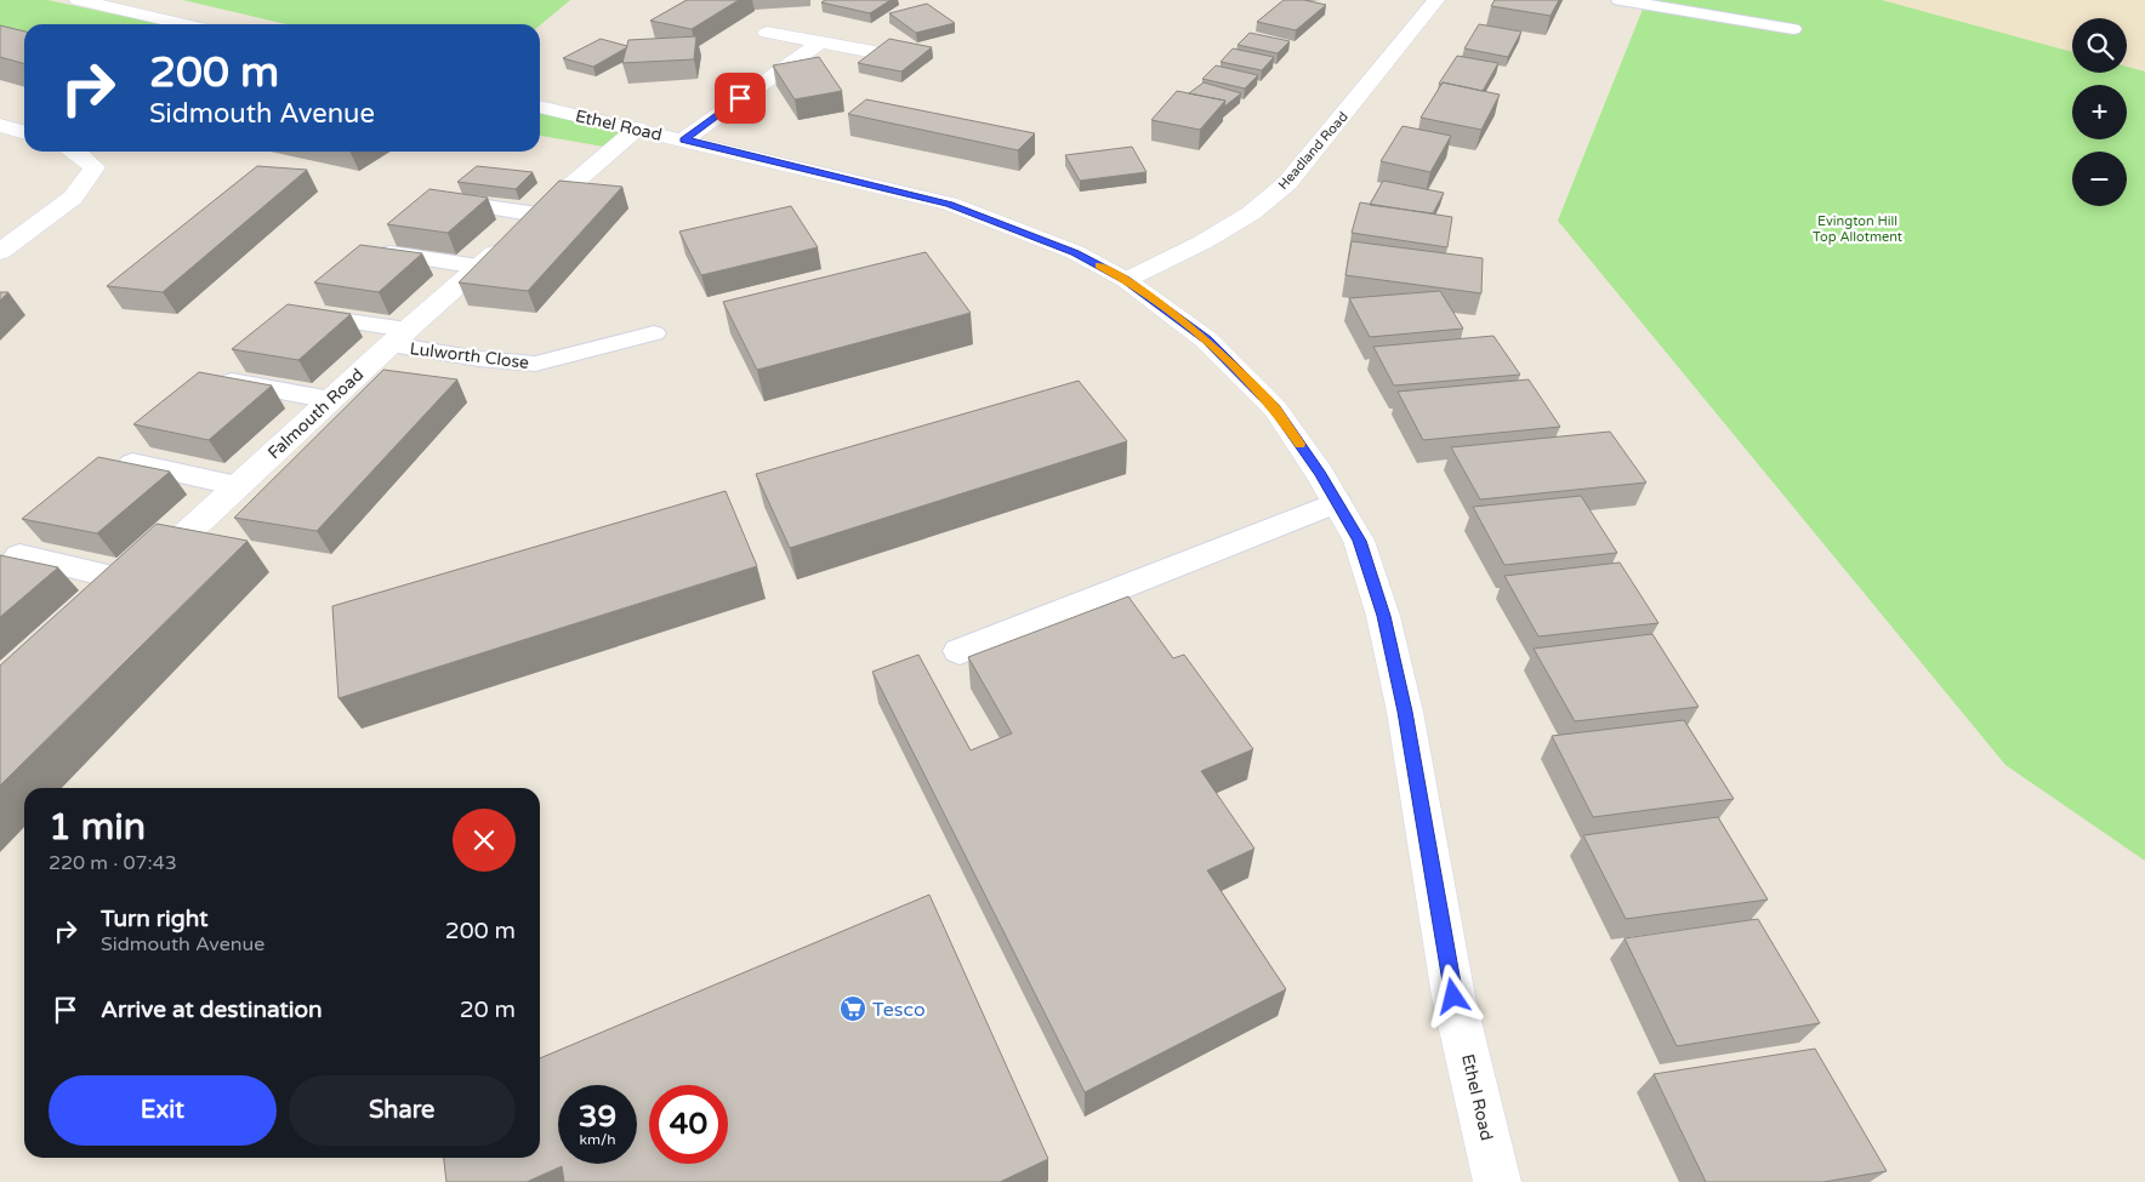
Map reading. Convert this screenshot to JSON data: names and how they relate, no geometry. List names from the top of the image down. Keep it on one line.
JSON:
{"streets":{"street":["Ethel Road","Headland Road","Falmouth Road"],"lane":["Lulworth Close"]},"crossings":[["Ethel Road","Headland Road"],["Ethel Road","Falmouth Road"],["Lulworth Close","Falmouth Road"]],"parks":["Evington Hill Top Allotment"],"places":{"supermarket":["Tesco"]},"page":{"map_buttons":["+","−"],"turn":["200 m","Sidmouth Avenue"],"heading":["1 min","220 m · 07:43"],"list":[{"name":"Turn right","note":"Sidmouth Avenue","value":"200 m"},{"name":"Arrive at destination","value":"20 m"}],"buttons":["Exit","Share"],"speed":"39 km/h","limit":"40"}}
